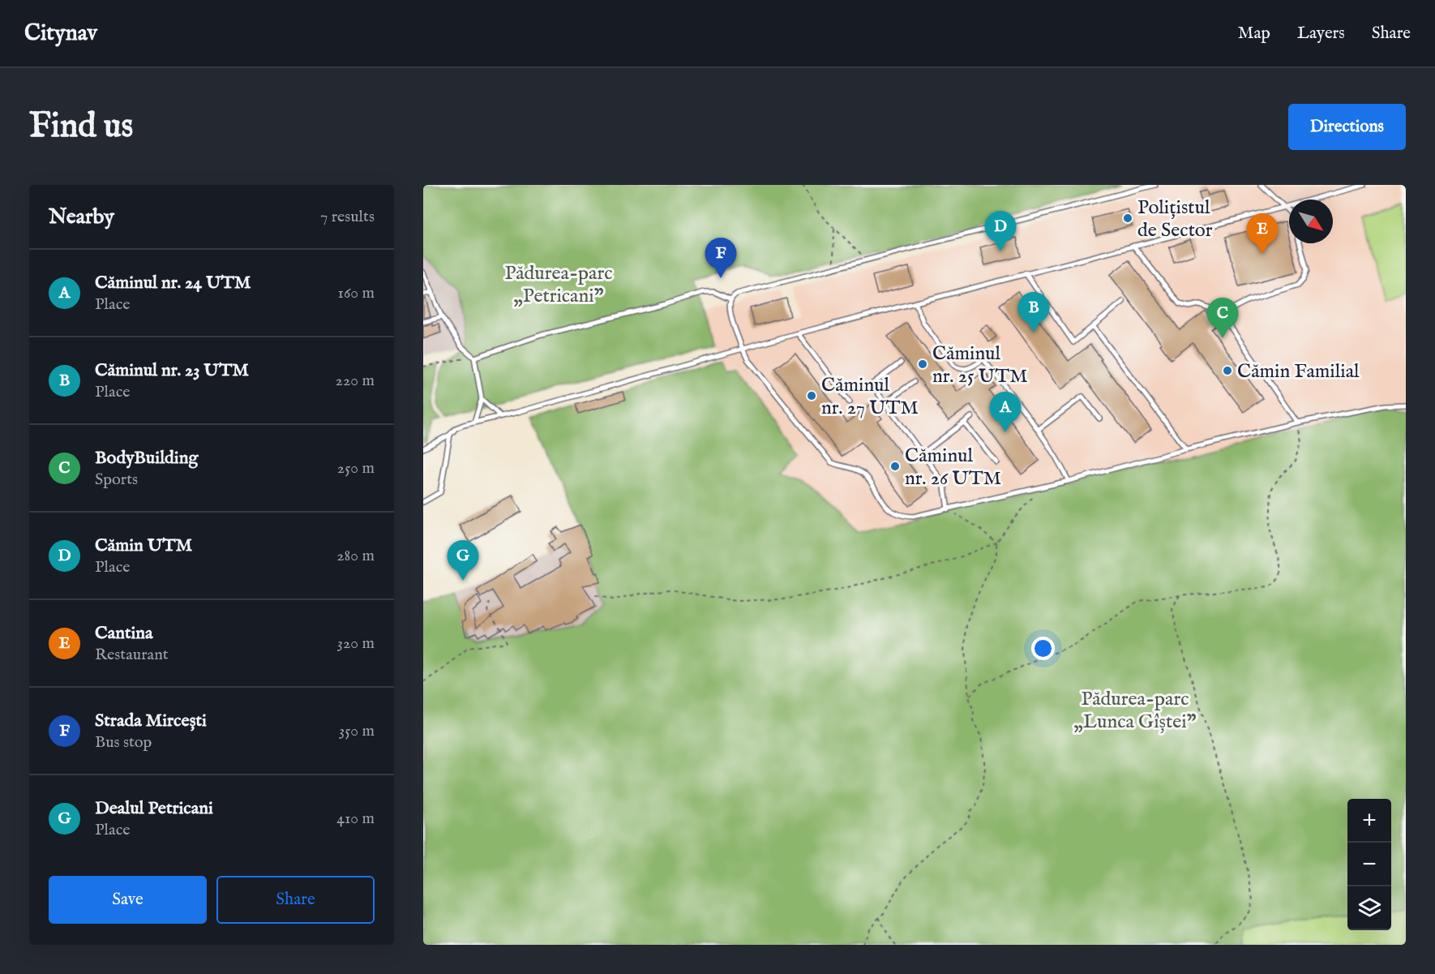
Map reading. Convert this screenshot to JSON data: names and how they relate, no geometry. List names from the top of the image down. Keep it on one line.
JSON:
{"parks":["Pădurea-parc „Petricani”","Pădurea-parc „Lunca Gîștei”"],"places":["Polițistul de Sector","Căminul nr. 25 UTM","Cămin Familial","Căminul nr. 27 UTM","Căminul nr. 26 UTM"],"north":"bottom right","page":{"header":"Citynav","nav":["Map","Layers","Share"],"buttons":["Directions",["Save","Share"]],"title":"Find us","heading":["Nearby","7 results"],"pins":["D","E","F","B","C","A","G"],"list":[{"mark":"A","name":"Căminul nr. 24 UTM","note":"Place","value":"160 m"},{"mark":"B","name":"Căminul nr. 23 UTM","note":"Place","value":"220 m"},{"mark":"C","name":"BodyBuilding","note":"Sports","value":"250 m"},{"mark":"D","name":"Cămin UTM","note":"Place","value":"280 m"},{"mark":"E","name":"Cantina","note":"Restaurant","value":"320 m"},{"mark":"F","name":"Strada Mircești","note":"Bus stop","value":"350 m"},{"mark":"G","name":"Dealul Petricani","note":"Place","value":"410 m"}],"map_buttons":["+","−"]}}
